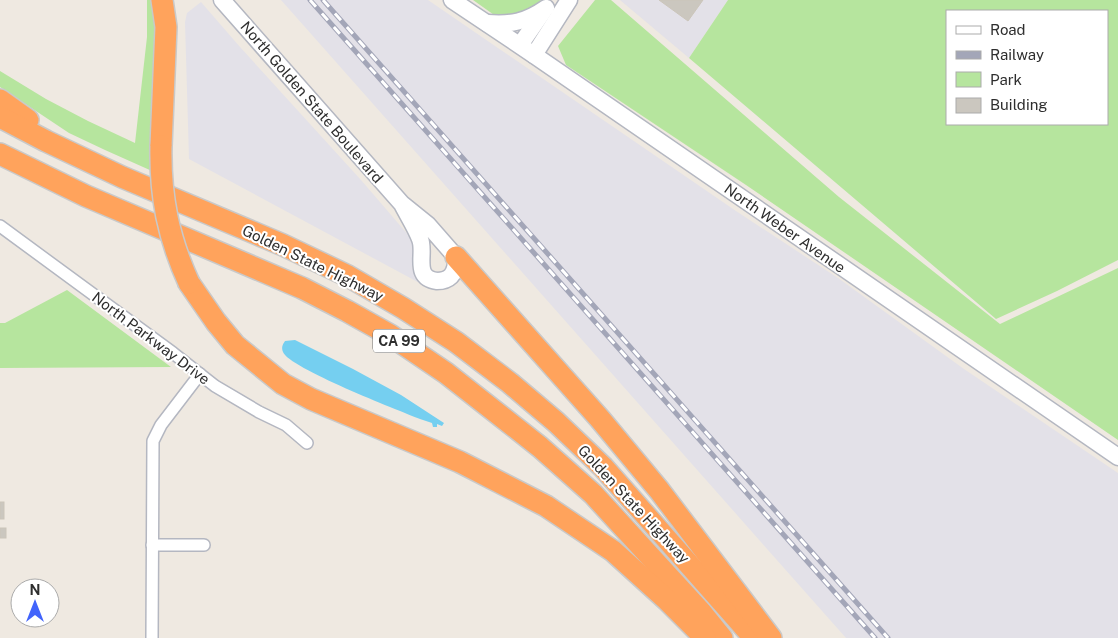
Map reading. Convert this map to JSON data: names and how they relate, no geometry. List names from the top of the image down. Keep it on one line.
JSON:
{"streets":{"highway":["Golden State Highway","CA 99"],"main road":["North Golden State Boulevard","North Weber Avenue"],"street":["North Parkway Drive"]},"legend":["Road","Railway","Park","Building"],"north":"top"}
